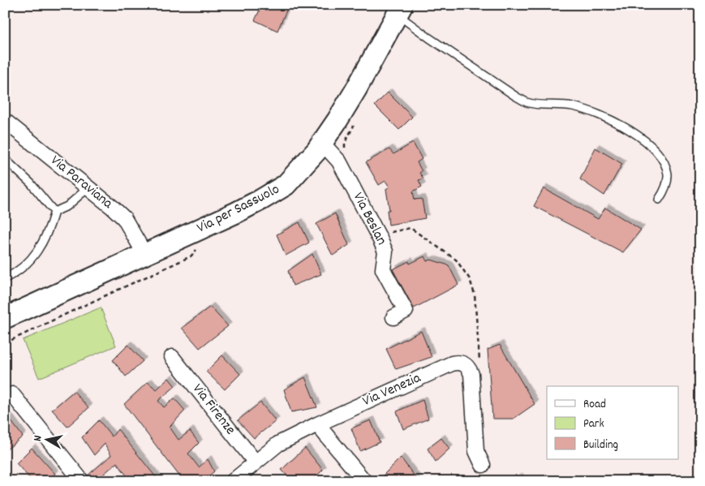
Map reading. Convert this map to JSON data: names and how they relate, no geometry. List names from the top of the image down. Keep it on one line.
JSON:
{"streets":{"main road":["Via per Sassuolo"],"street":["Via Paraviana","Via Beslan","Via Venezia","Via Firenze"]},"crossings":[["Via Paraviana","Via per Sassuolo"],["Via per Sassuolo","Via Beslan"],["Via Venezia","Via Firenze"]],"legend":["Road","Park","Building"],"north":"left"}
